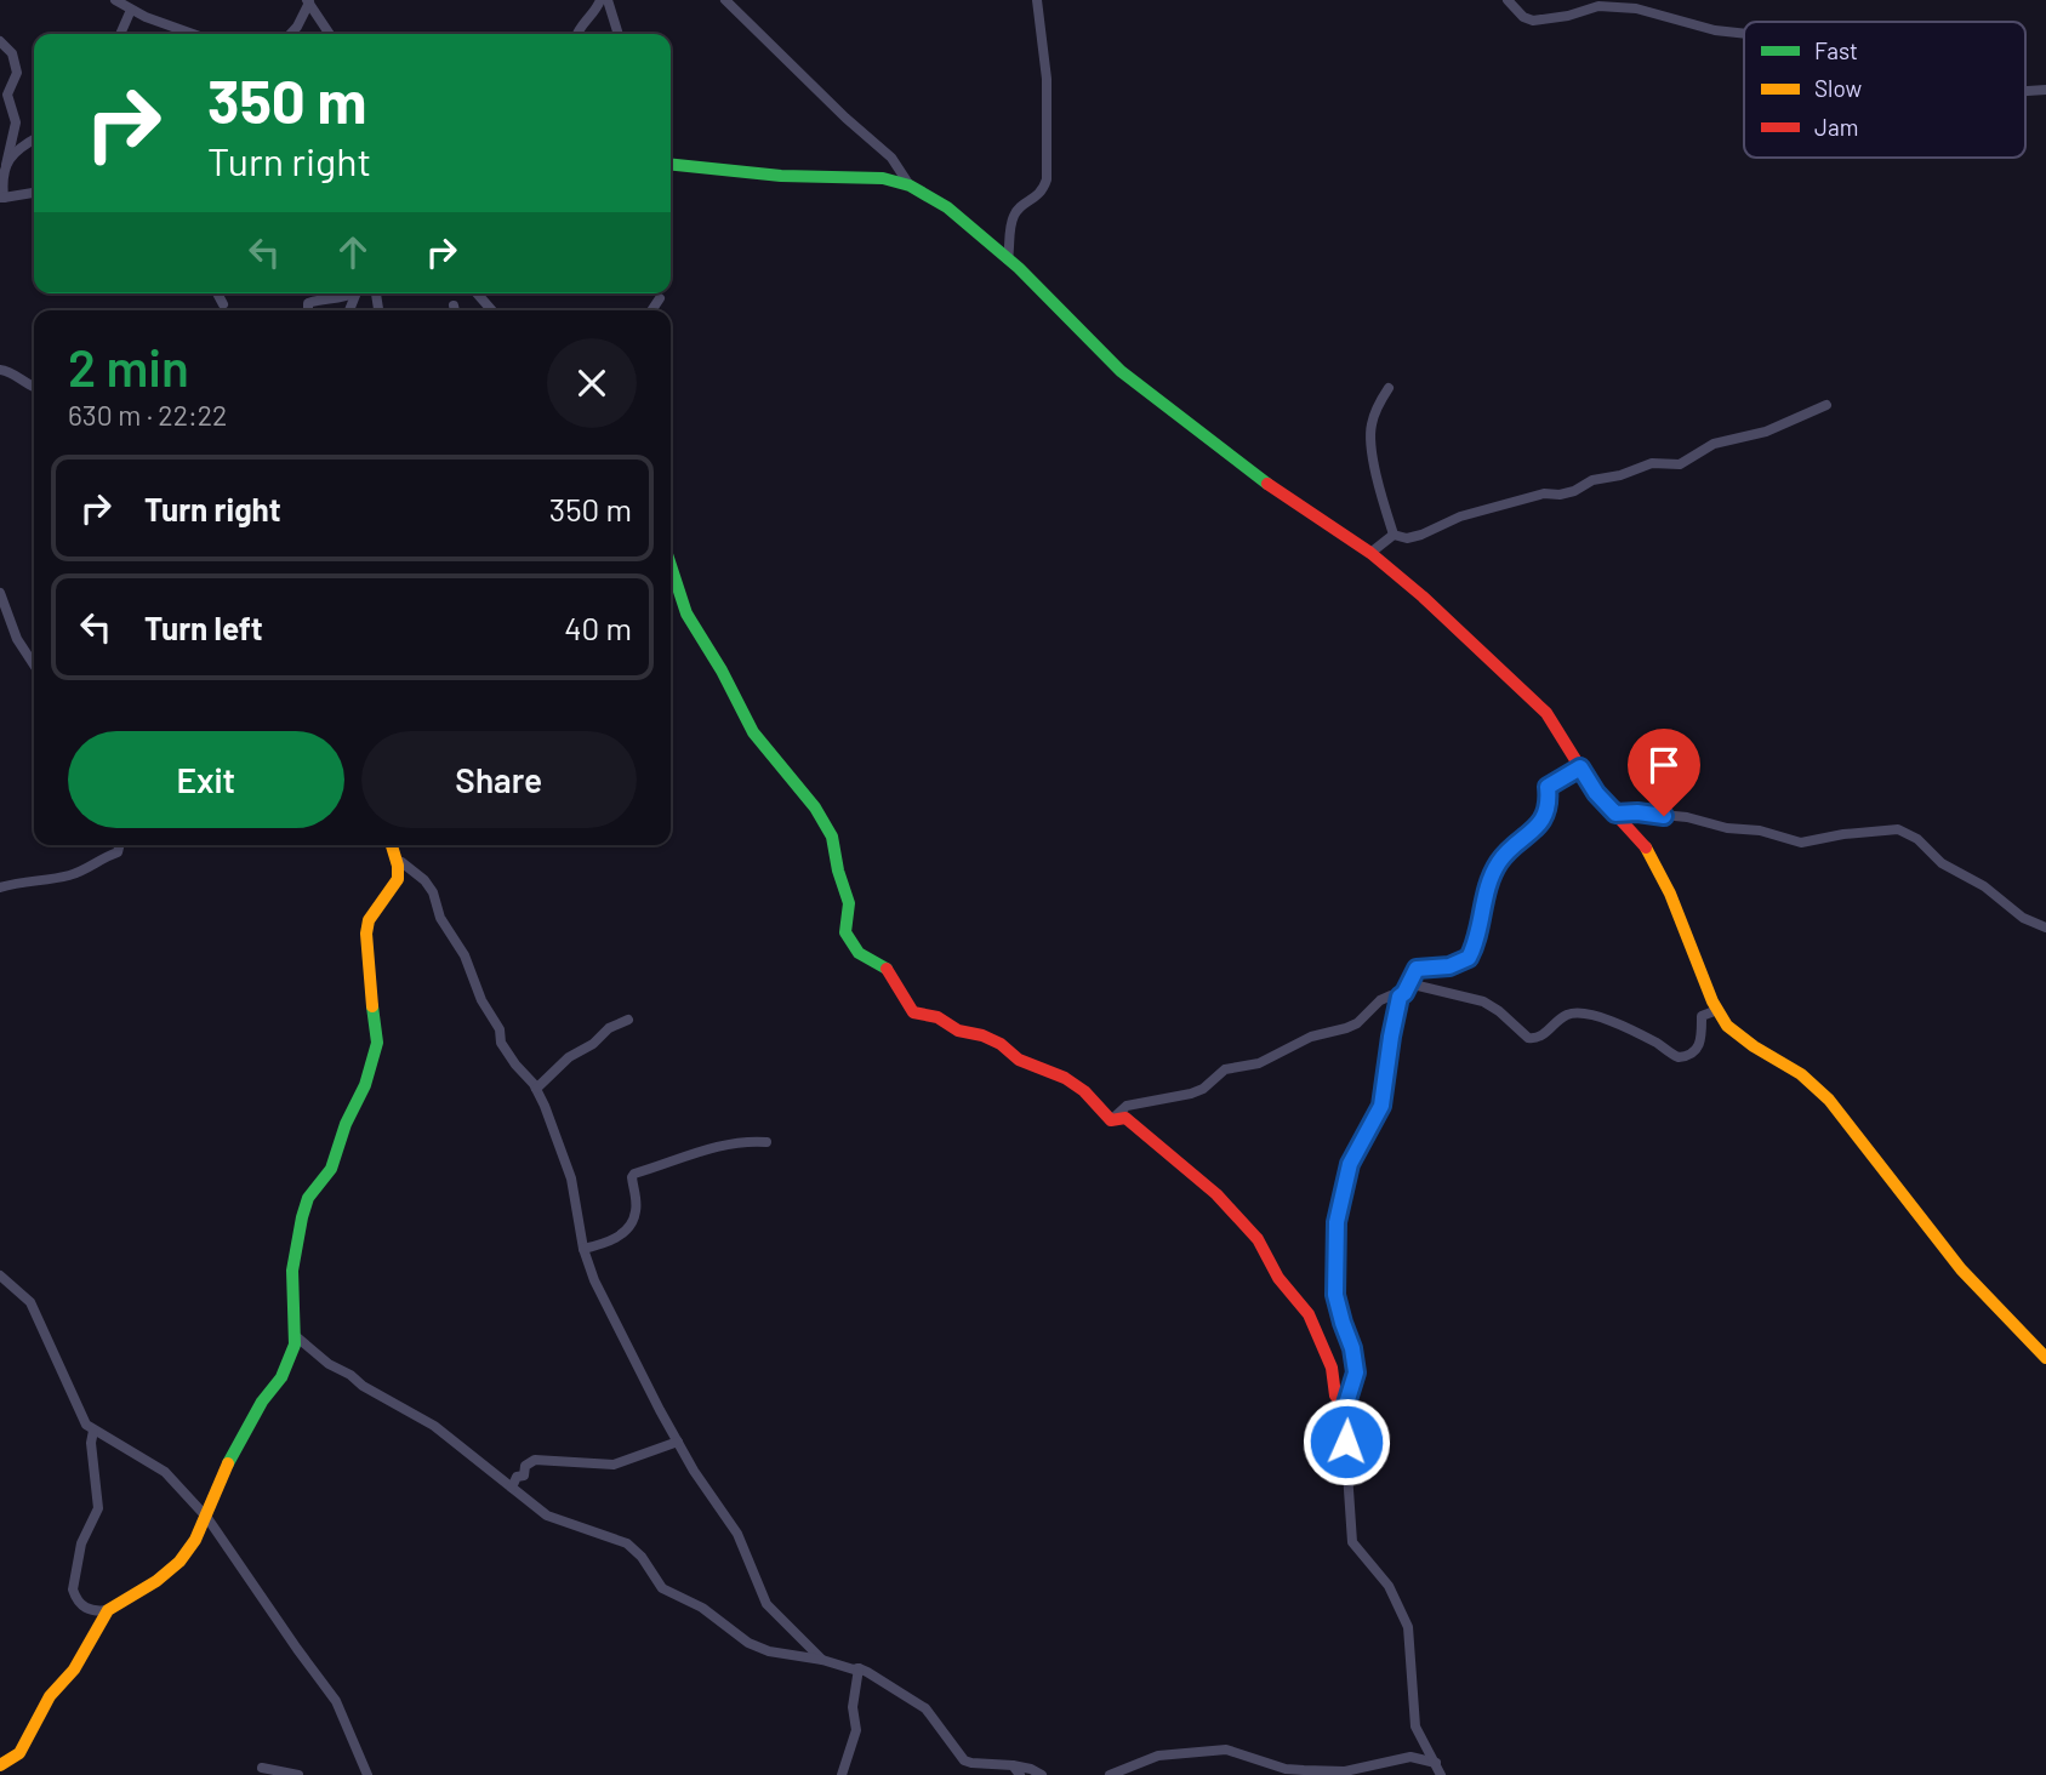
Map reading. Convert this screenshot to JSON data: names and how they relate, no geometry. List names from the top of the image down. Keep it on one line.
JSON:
{"legend":["Fast","Slow","Jam"],"page":{"turn":["350 m","Turn right"],"heading":["2 min","630 m · 22:22"],"list":[{"name":"Turn right","value":"350 m"},{"name":"Turn left","value":"40 m"}],"buttons":["Exit","Share"]}}
